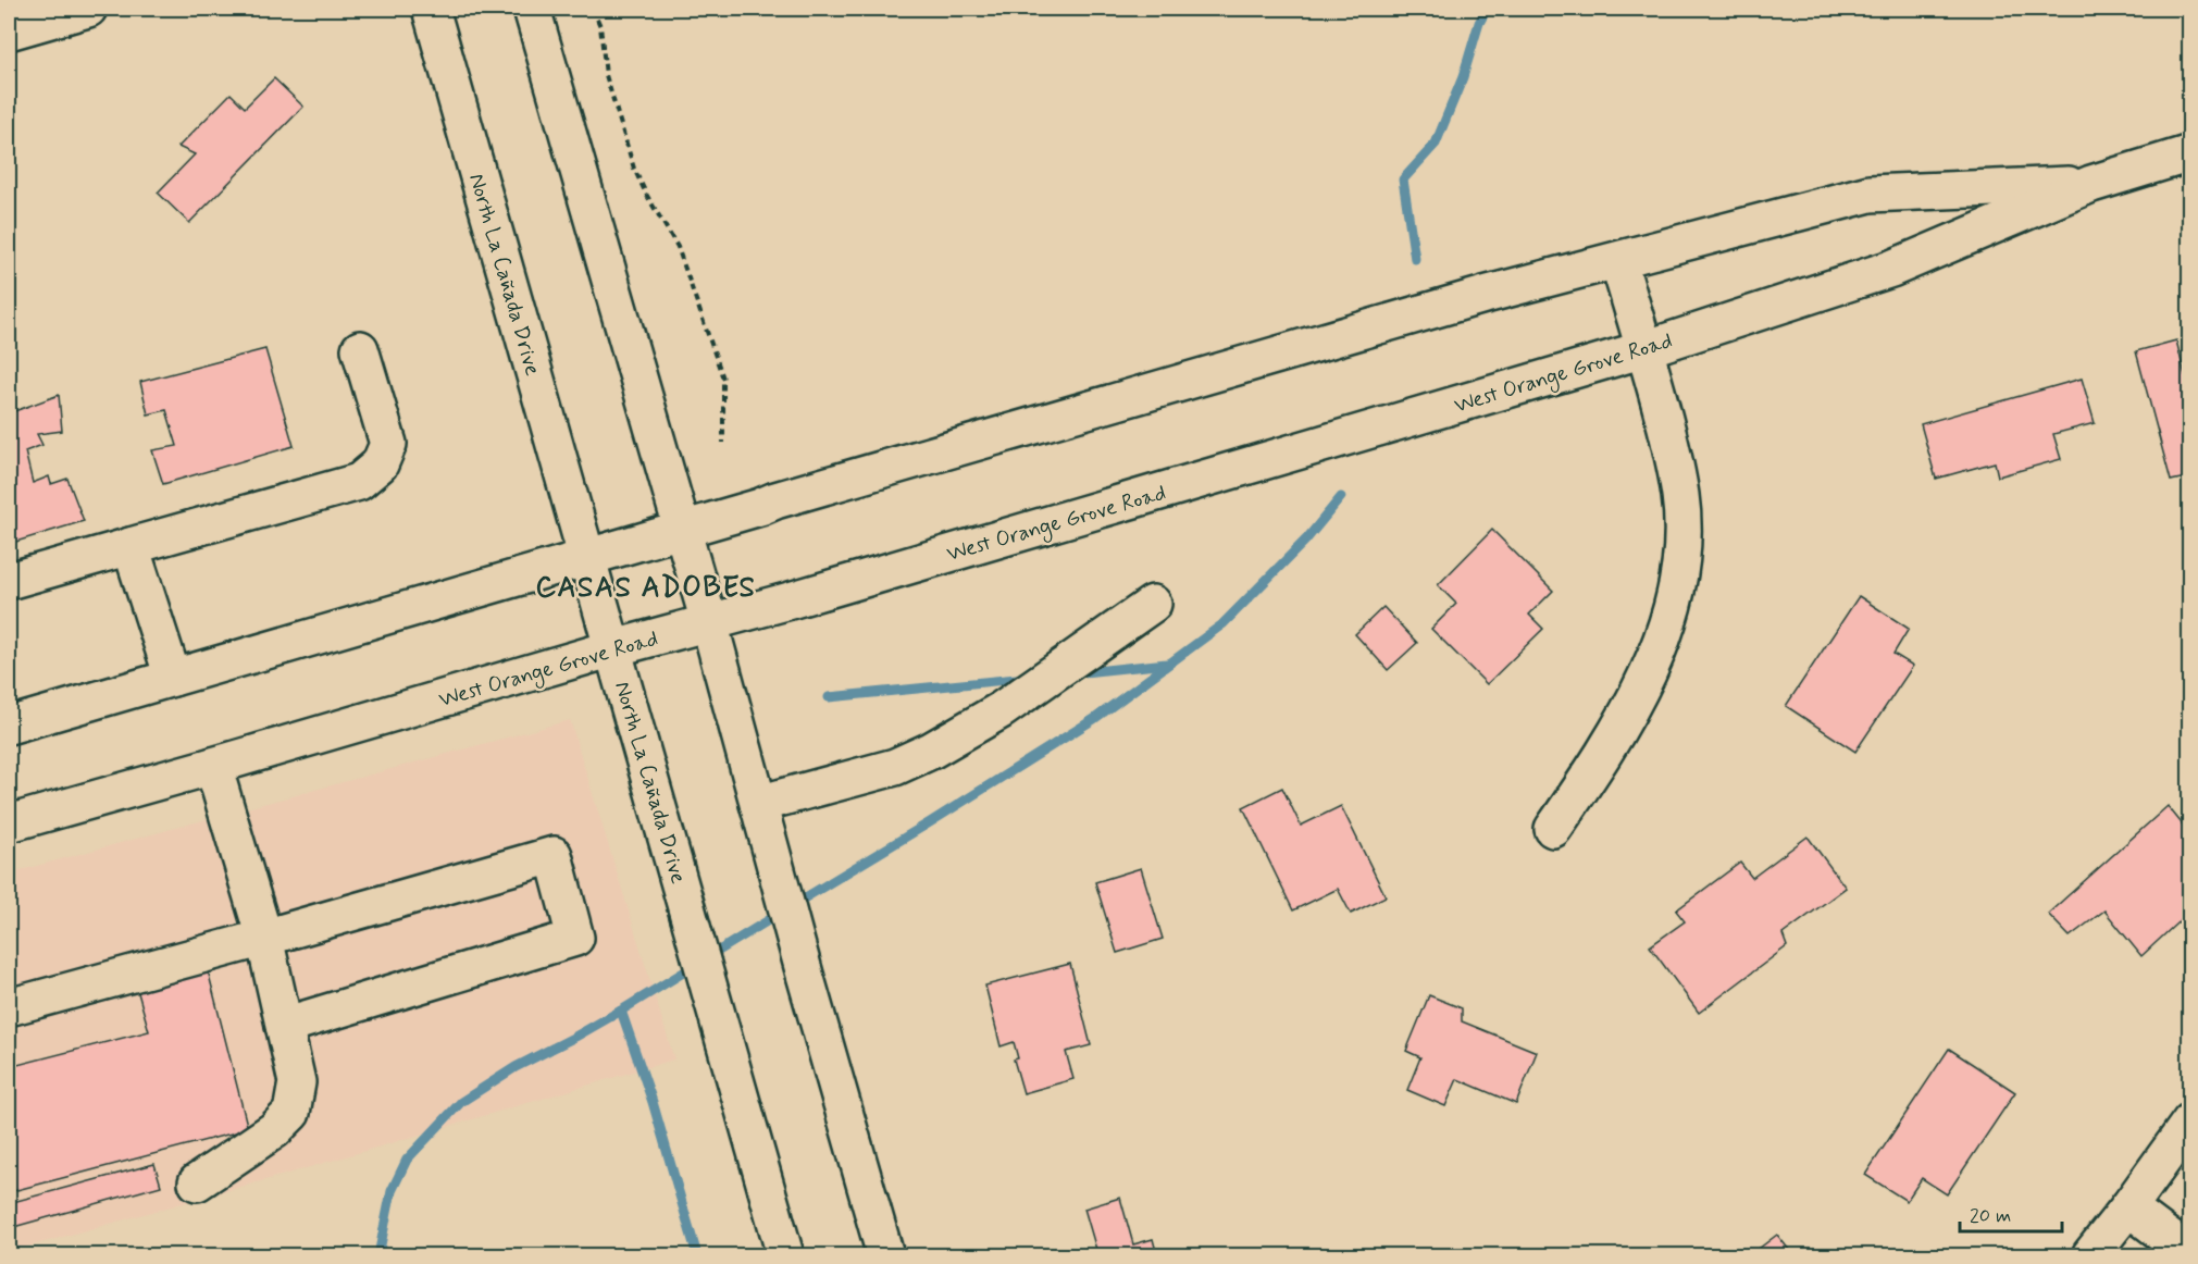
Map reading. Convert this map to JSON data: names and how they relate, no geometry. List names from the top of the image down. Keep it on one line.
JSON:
{"streets":{"main road":["North La Cañada Drive","West Orange Grove Road"]},"crossings":[["North La Cañada Drive","West Orange Grove Road"]],"districts":["CASAS ADOBES"],"scale_bar":"20 m"}
